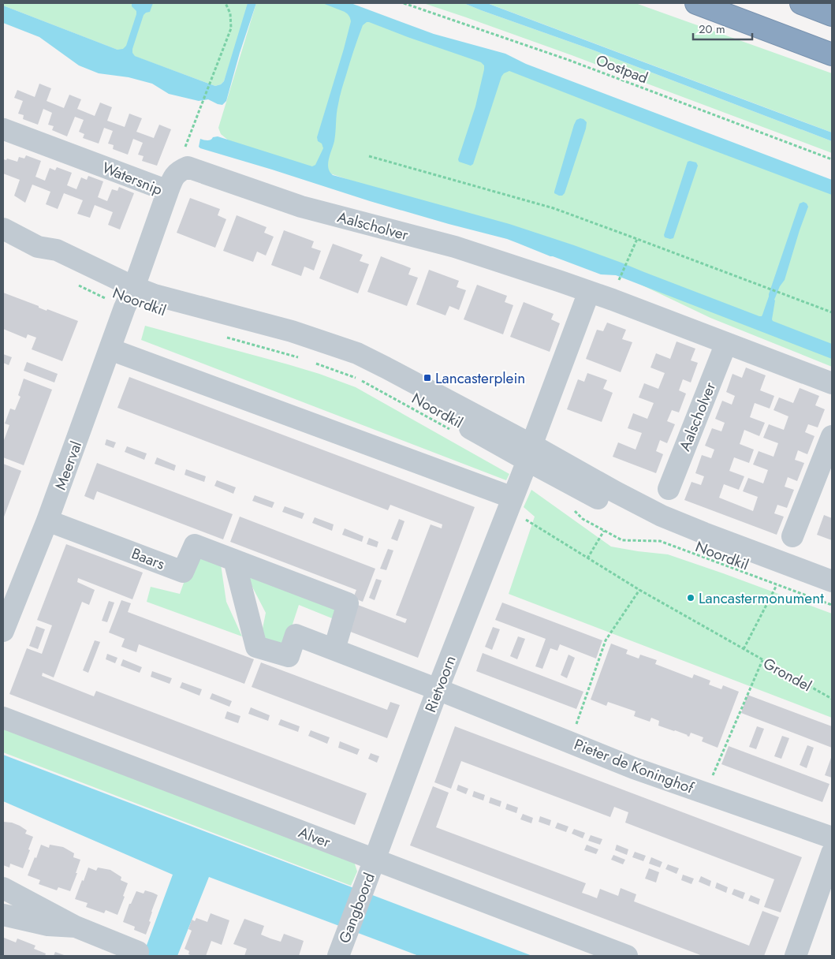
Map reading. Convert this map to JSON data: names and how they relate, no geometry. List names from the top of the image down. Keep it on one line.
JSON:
{"streets":{"street":["Watersnip","Aalscholver","Noordkil","Meerval","Baars","Rietvoorn","Pieter de Koninghof","Alver","Gangboord"],"path":["Oostpad","Grondel"]},"crossings":[["Watersnip","Noordkil"],["Watersnip","Meerval"],["Noordkil","Meerval"],["Noordkil","Rietvoorn"],["Meerval","Baars"],["Rietvoorn","Pieter de Koninghof"],["Rietvoorn","Alver"],["Rietvoorn","Gangboord"],["Alver","Gangboord"]],"places":{"transit":["Lancasterplein"],"other":["Lancastermonument"]},"scale_bar":"20 m"}
